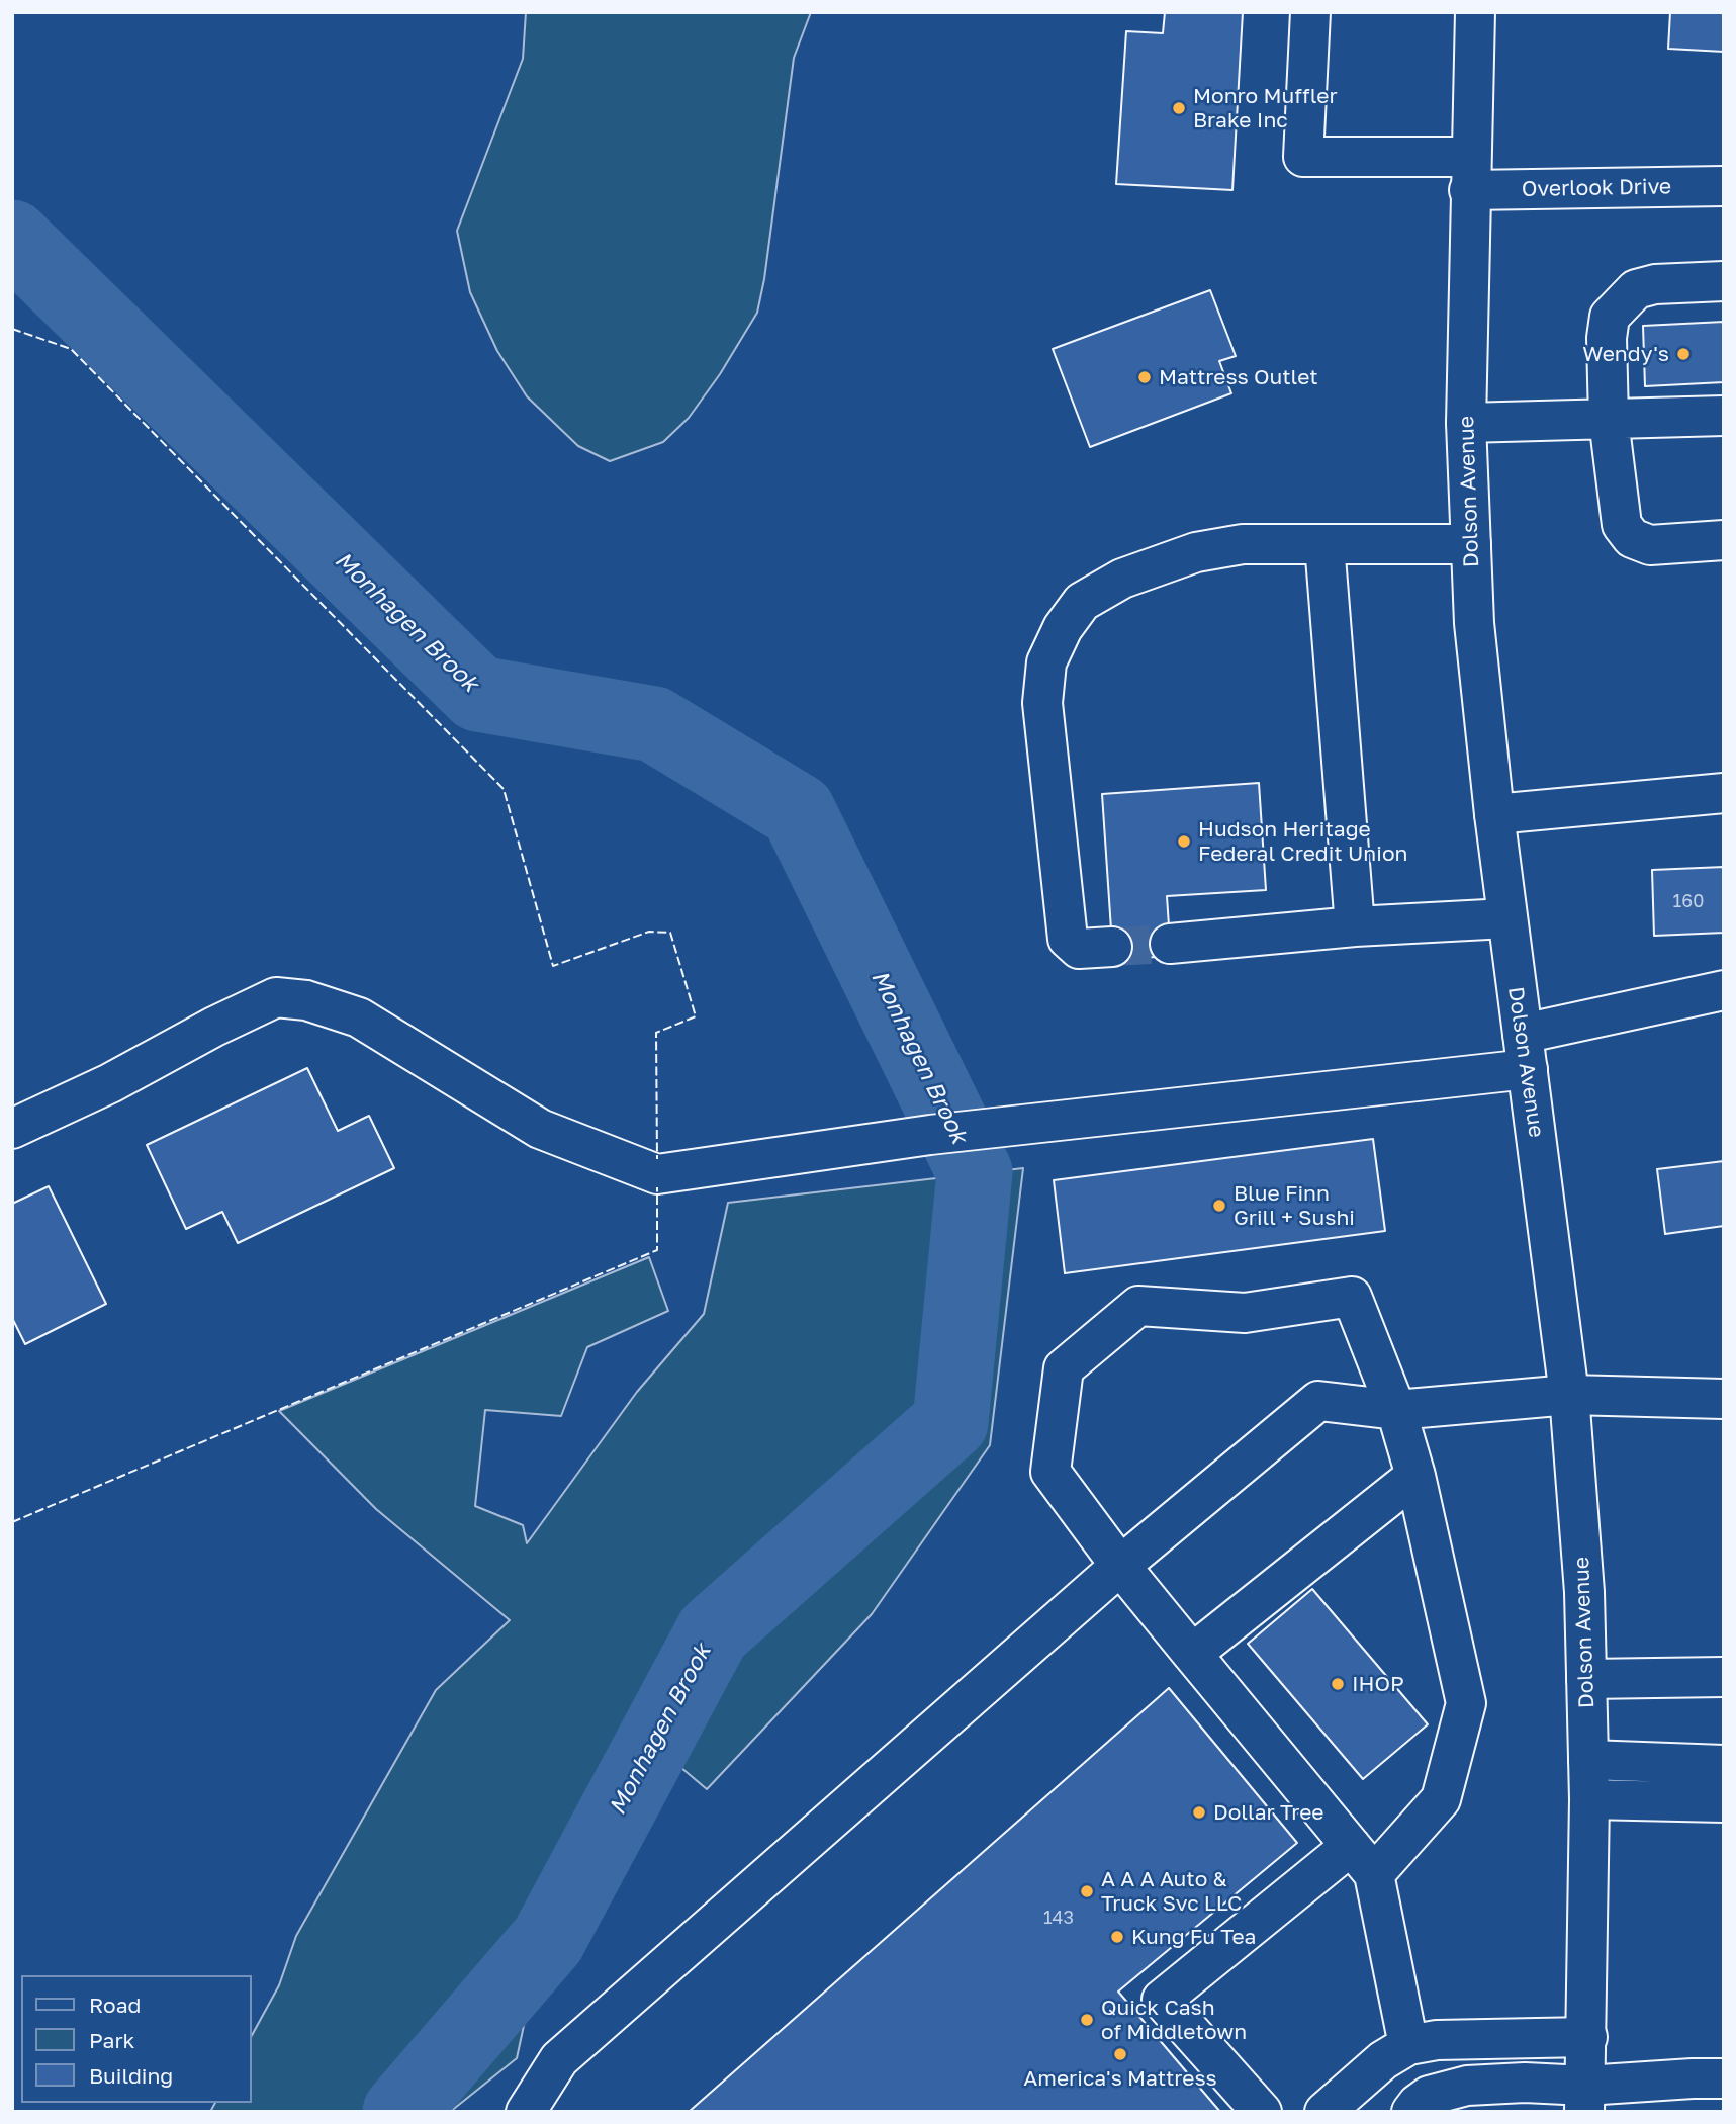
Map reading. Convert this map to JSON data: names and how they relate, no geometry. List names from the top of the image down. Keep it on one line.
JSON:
{"streets":{"main road":["Overlook Drive","Dolson Avenue"]},"crossings":[["Overlook Drive","Dolson Avenue"]],"water":["Monhagen Brook"],"places":["Monro Muffler Brake Inc","Wendy's","Mattress Outlet","Hudson Heritage Federal Credit Union","Blue Finn Grill + Sushi","IHOP","Dollar Tree","A A A Auto & Truck Svc LLC","Kung Fu Tea","Quick Cash of Middletown","America's Mattress"],"house_numbers":["160","143"],"legend":["Road","Park","Building"]}
